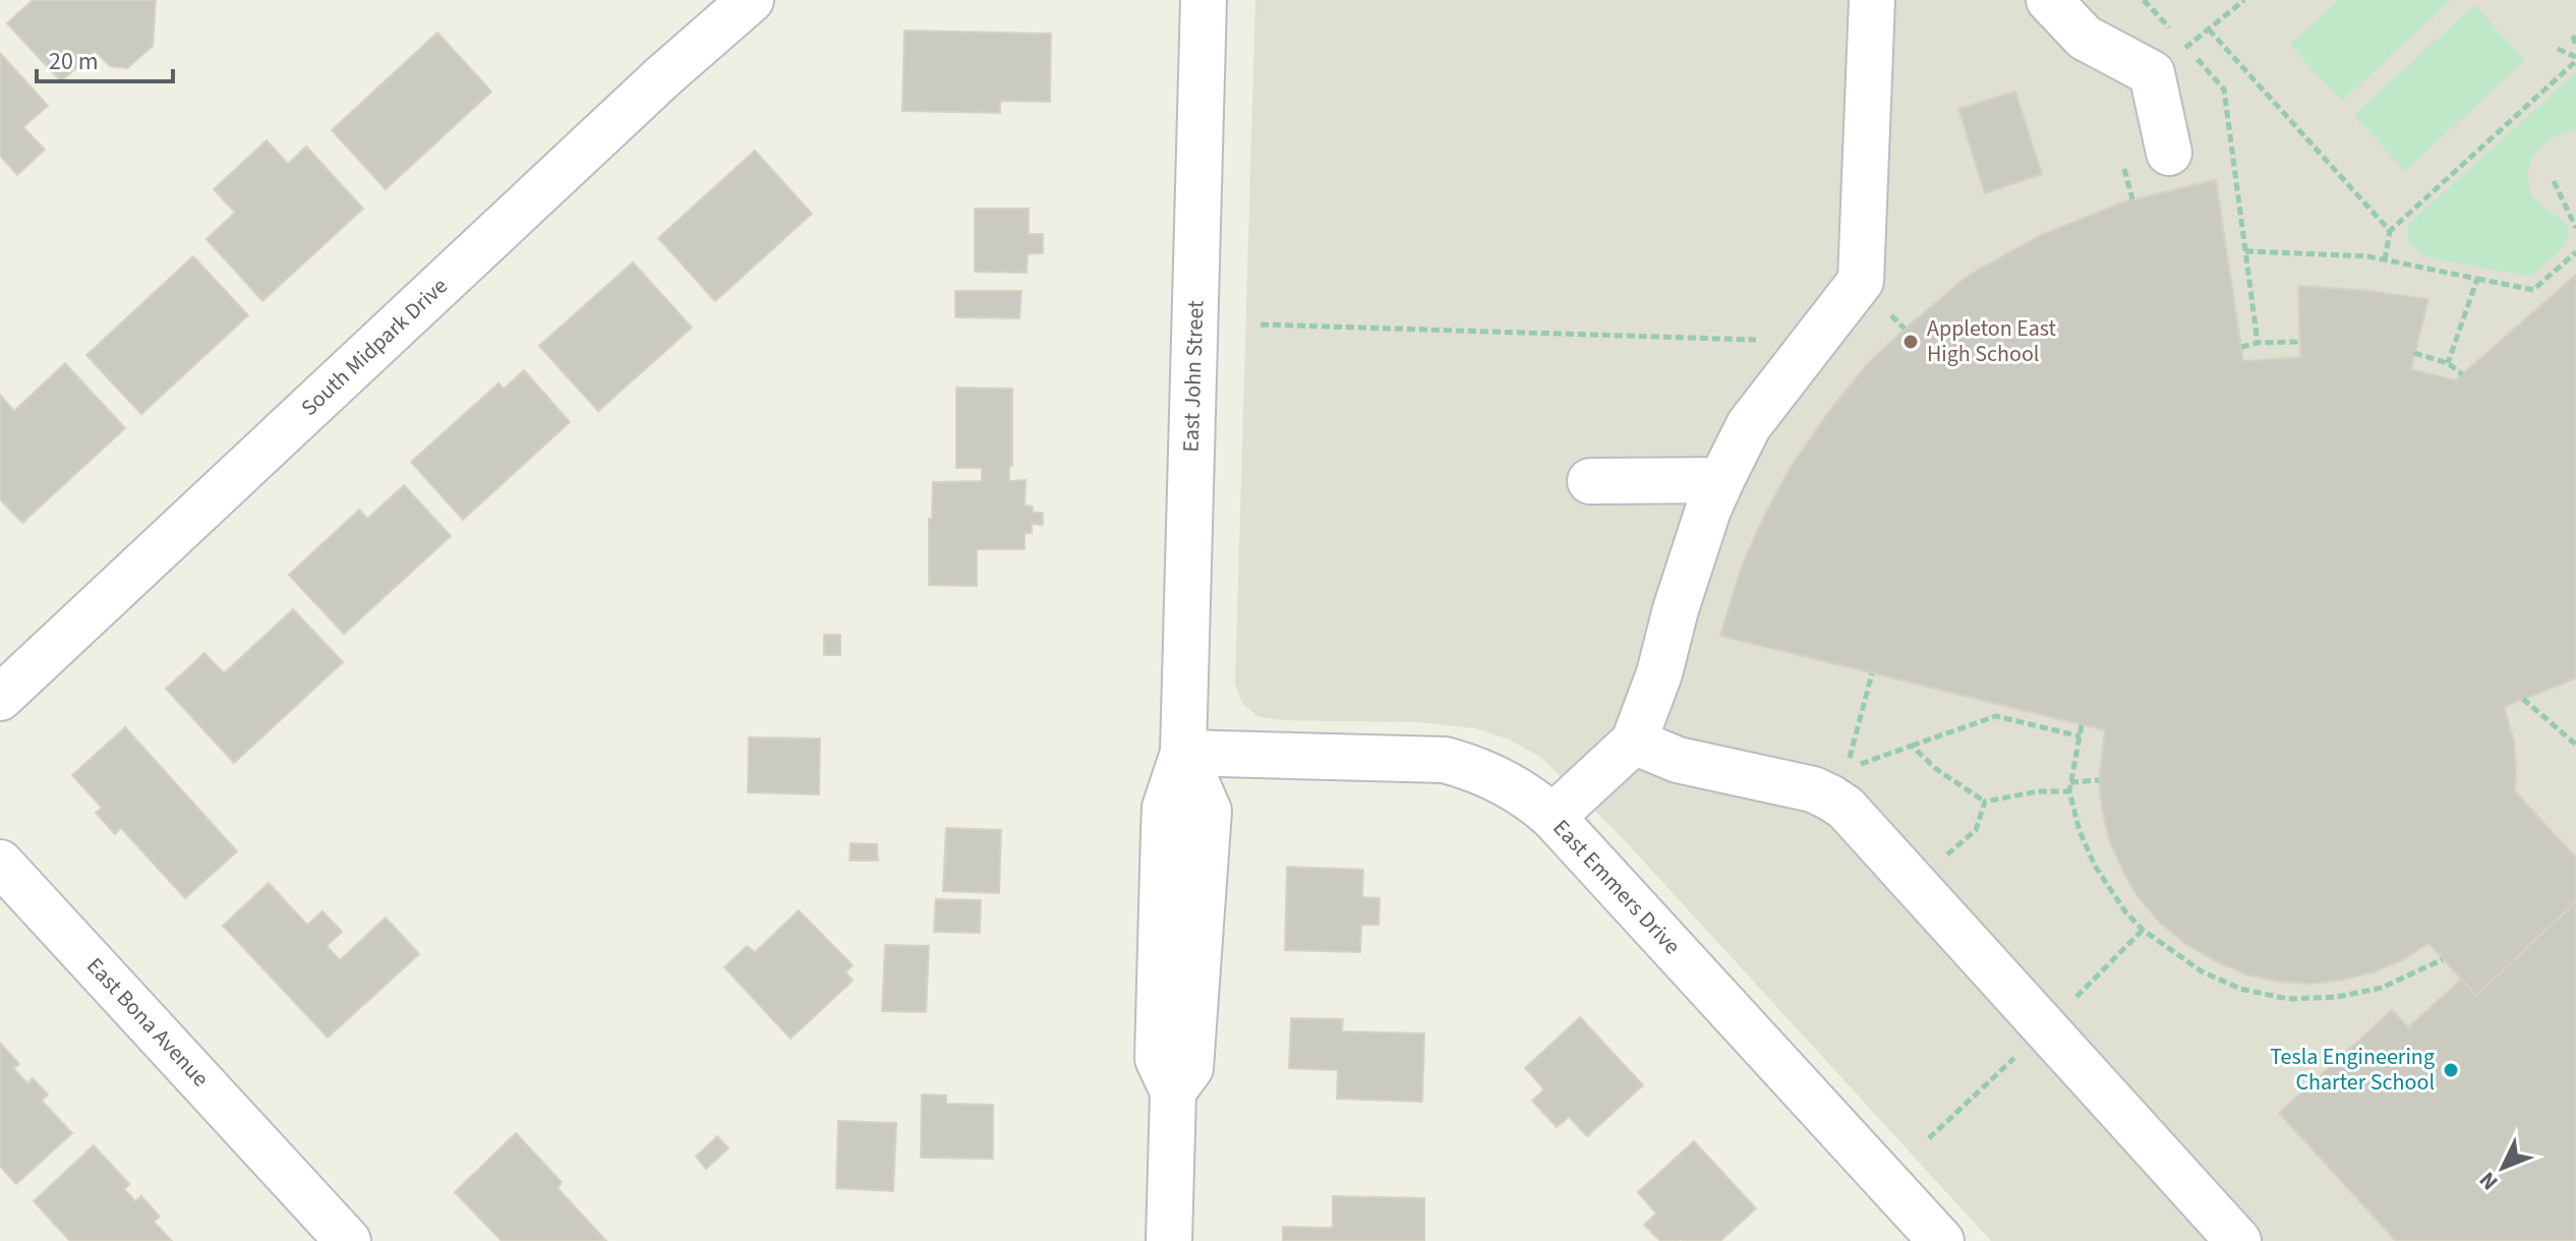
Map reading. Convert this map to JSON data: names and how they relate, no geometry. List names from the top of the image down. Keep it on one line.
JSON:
{"streets":{"street":["South Midpark Drive","East John Street","East Emmers Drive","East Bona Avenue"]},"crossings":[["East John Street","East Emmers Drive"]],"places":["Appleton East High School","Tesla Engineering Charter School"],"scale_bar":"20 m","north":"bottom left"}
